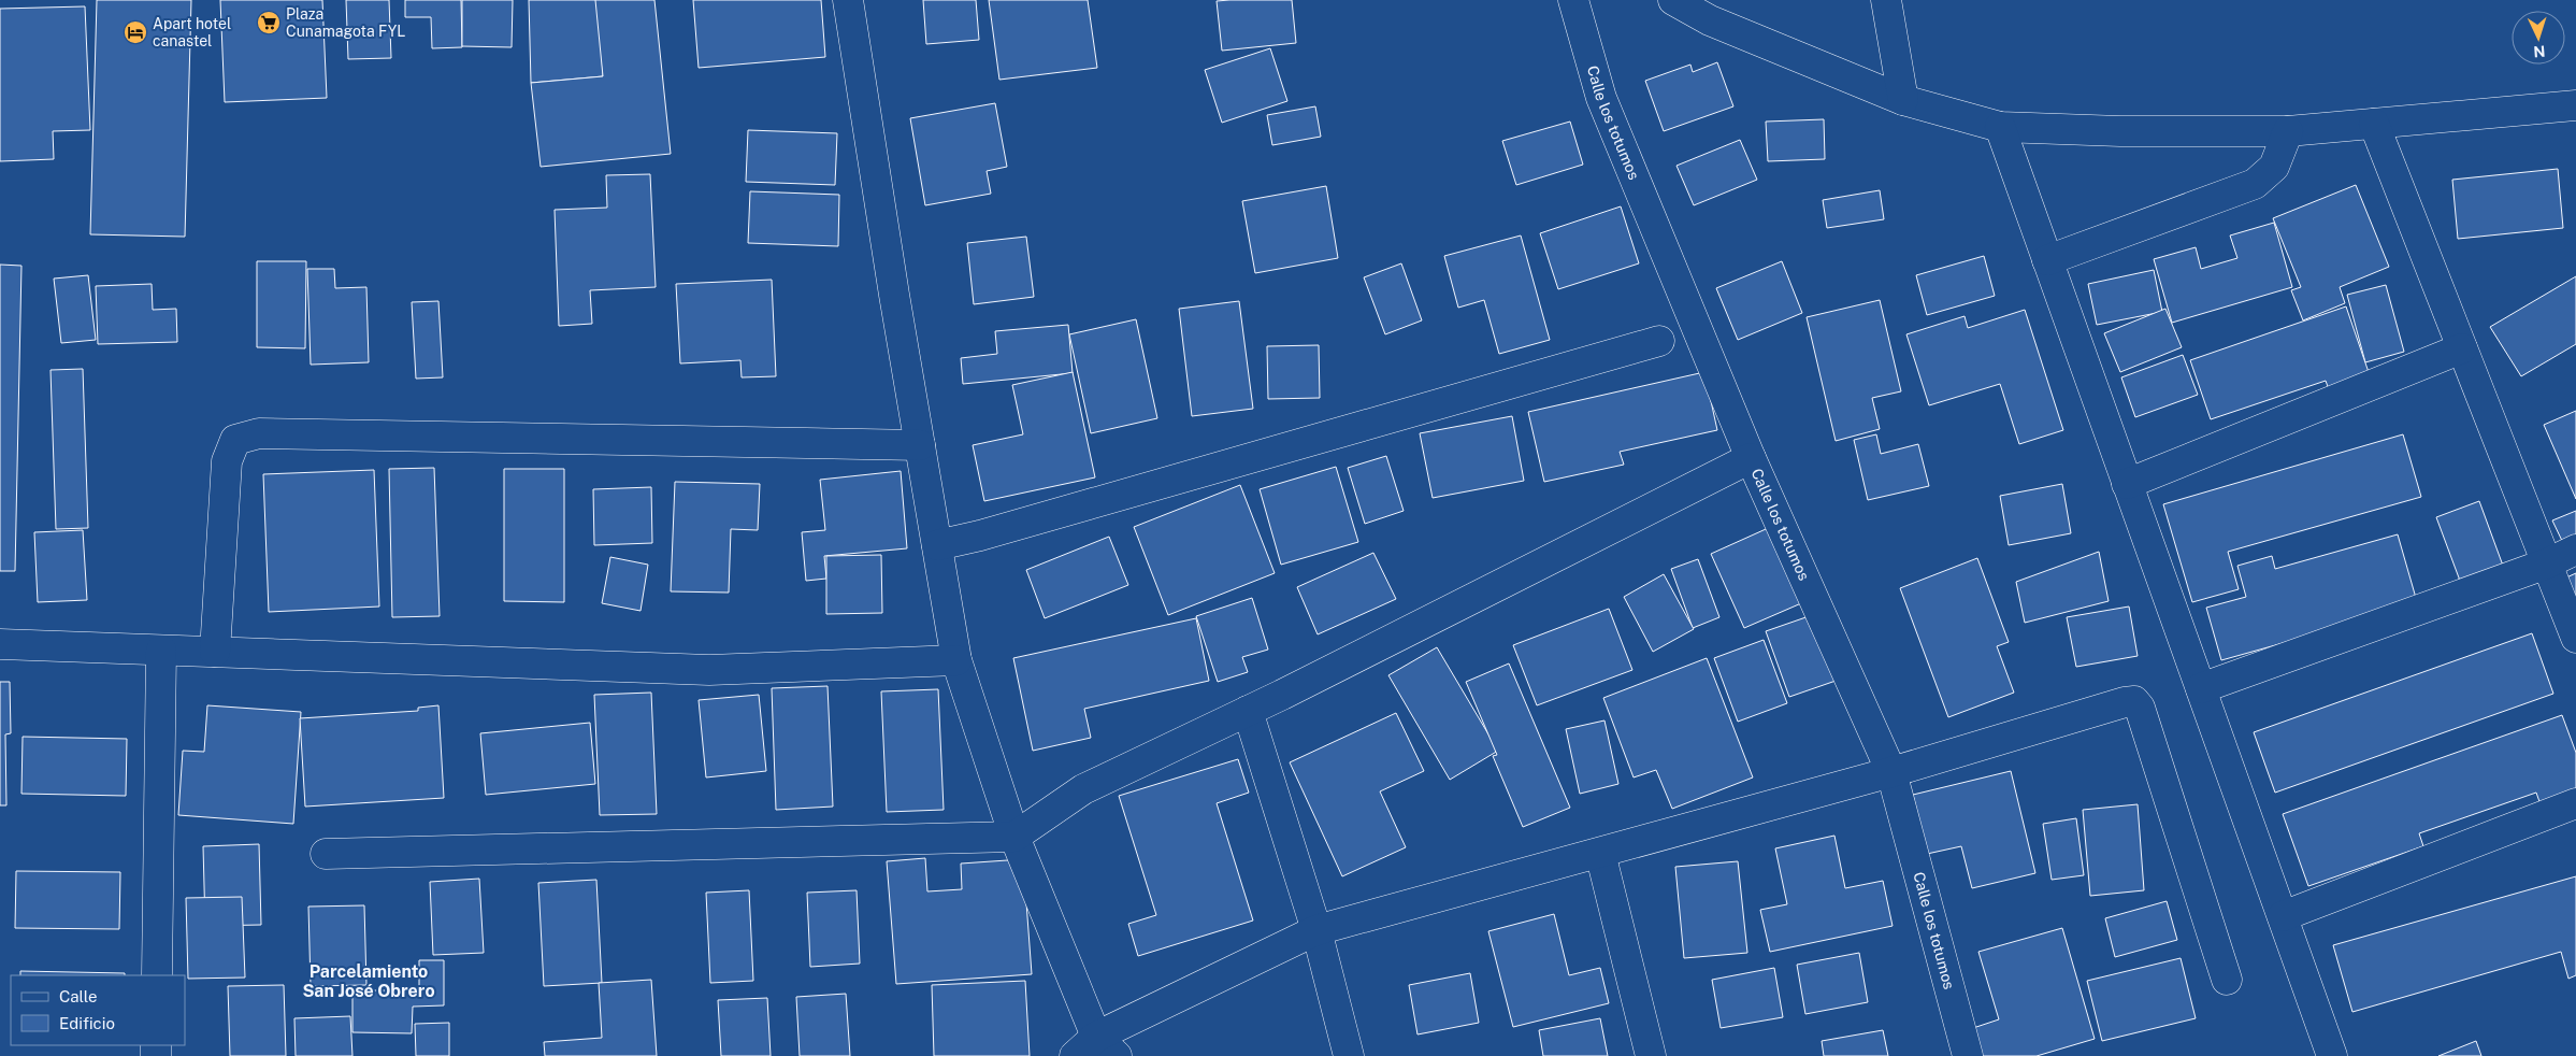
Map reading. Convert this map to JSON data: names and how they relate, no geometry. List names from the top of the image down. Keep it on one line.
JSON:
{"streets":{"street":["Calle los totumos"]},"districts":["Parcelamiento San José Obrero"],"places":{"supermarket":["Plaza Cunamagota FYL"],"hotel":["Apart hotel canastel"]},"legend":["Calle","Edificio"],"north":"bottom"}
